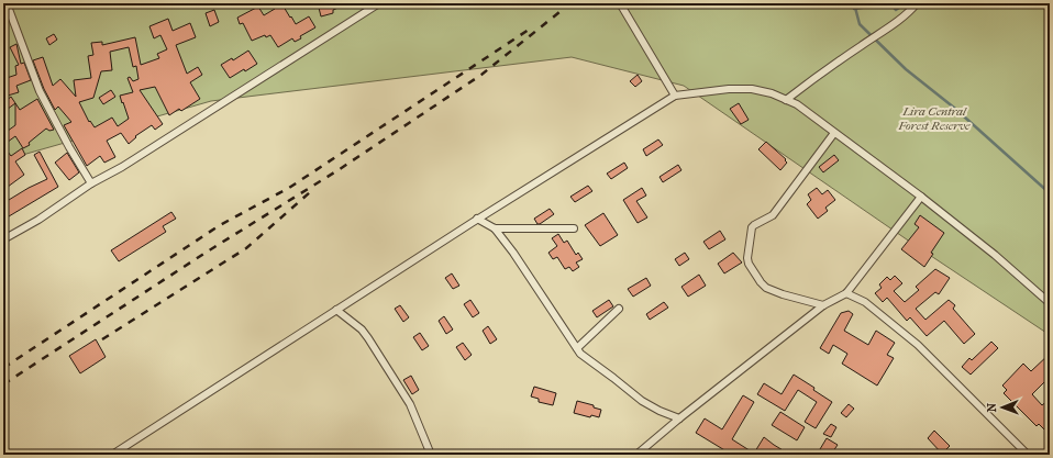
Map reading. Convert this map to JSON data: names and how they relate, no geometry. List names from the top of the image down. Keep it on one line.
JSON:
{"parks":["Lira Central Forest Reserve"],"north":"left"}
